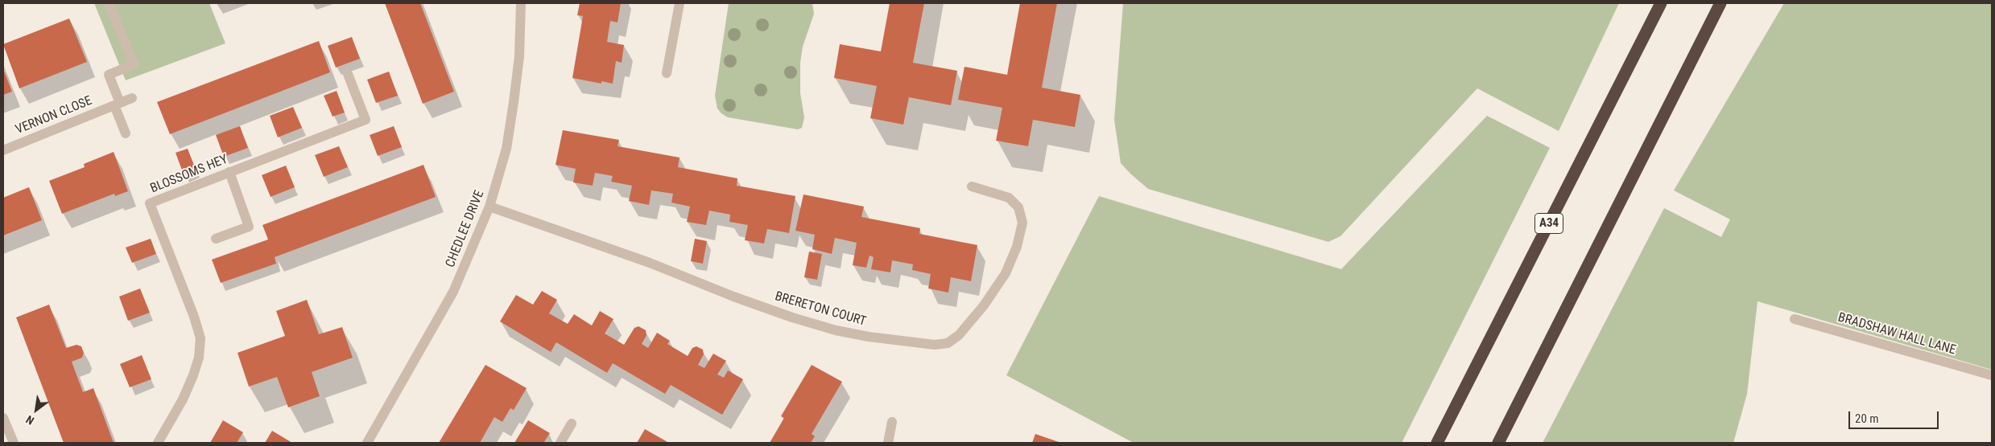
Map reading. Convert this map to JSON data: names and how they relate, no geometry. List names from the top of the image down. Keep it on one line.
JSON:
{"streets":{"highway":["A34"],"street":["VERNON CLOSE","BLOSSOMS HEY","CHEDLEE DRIVE","BRERETON COURT","BRADSHAW HALL LANE"]},"crossings":[["CHEDLEE DRIVE","BRERETON COURT"]],"scale_bar":"20 m","north":"bottom left"}
